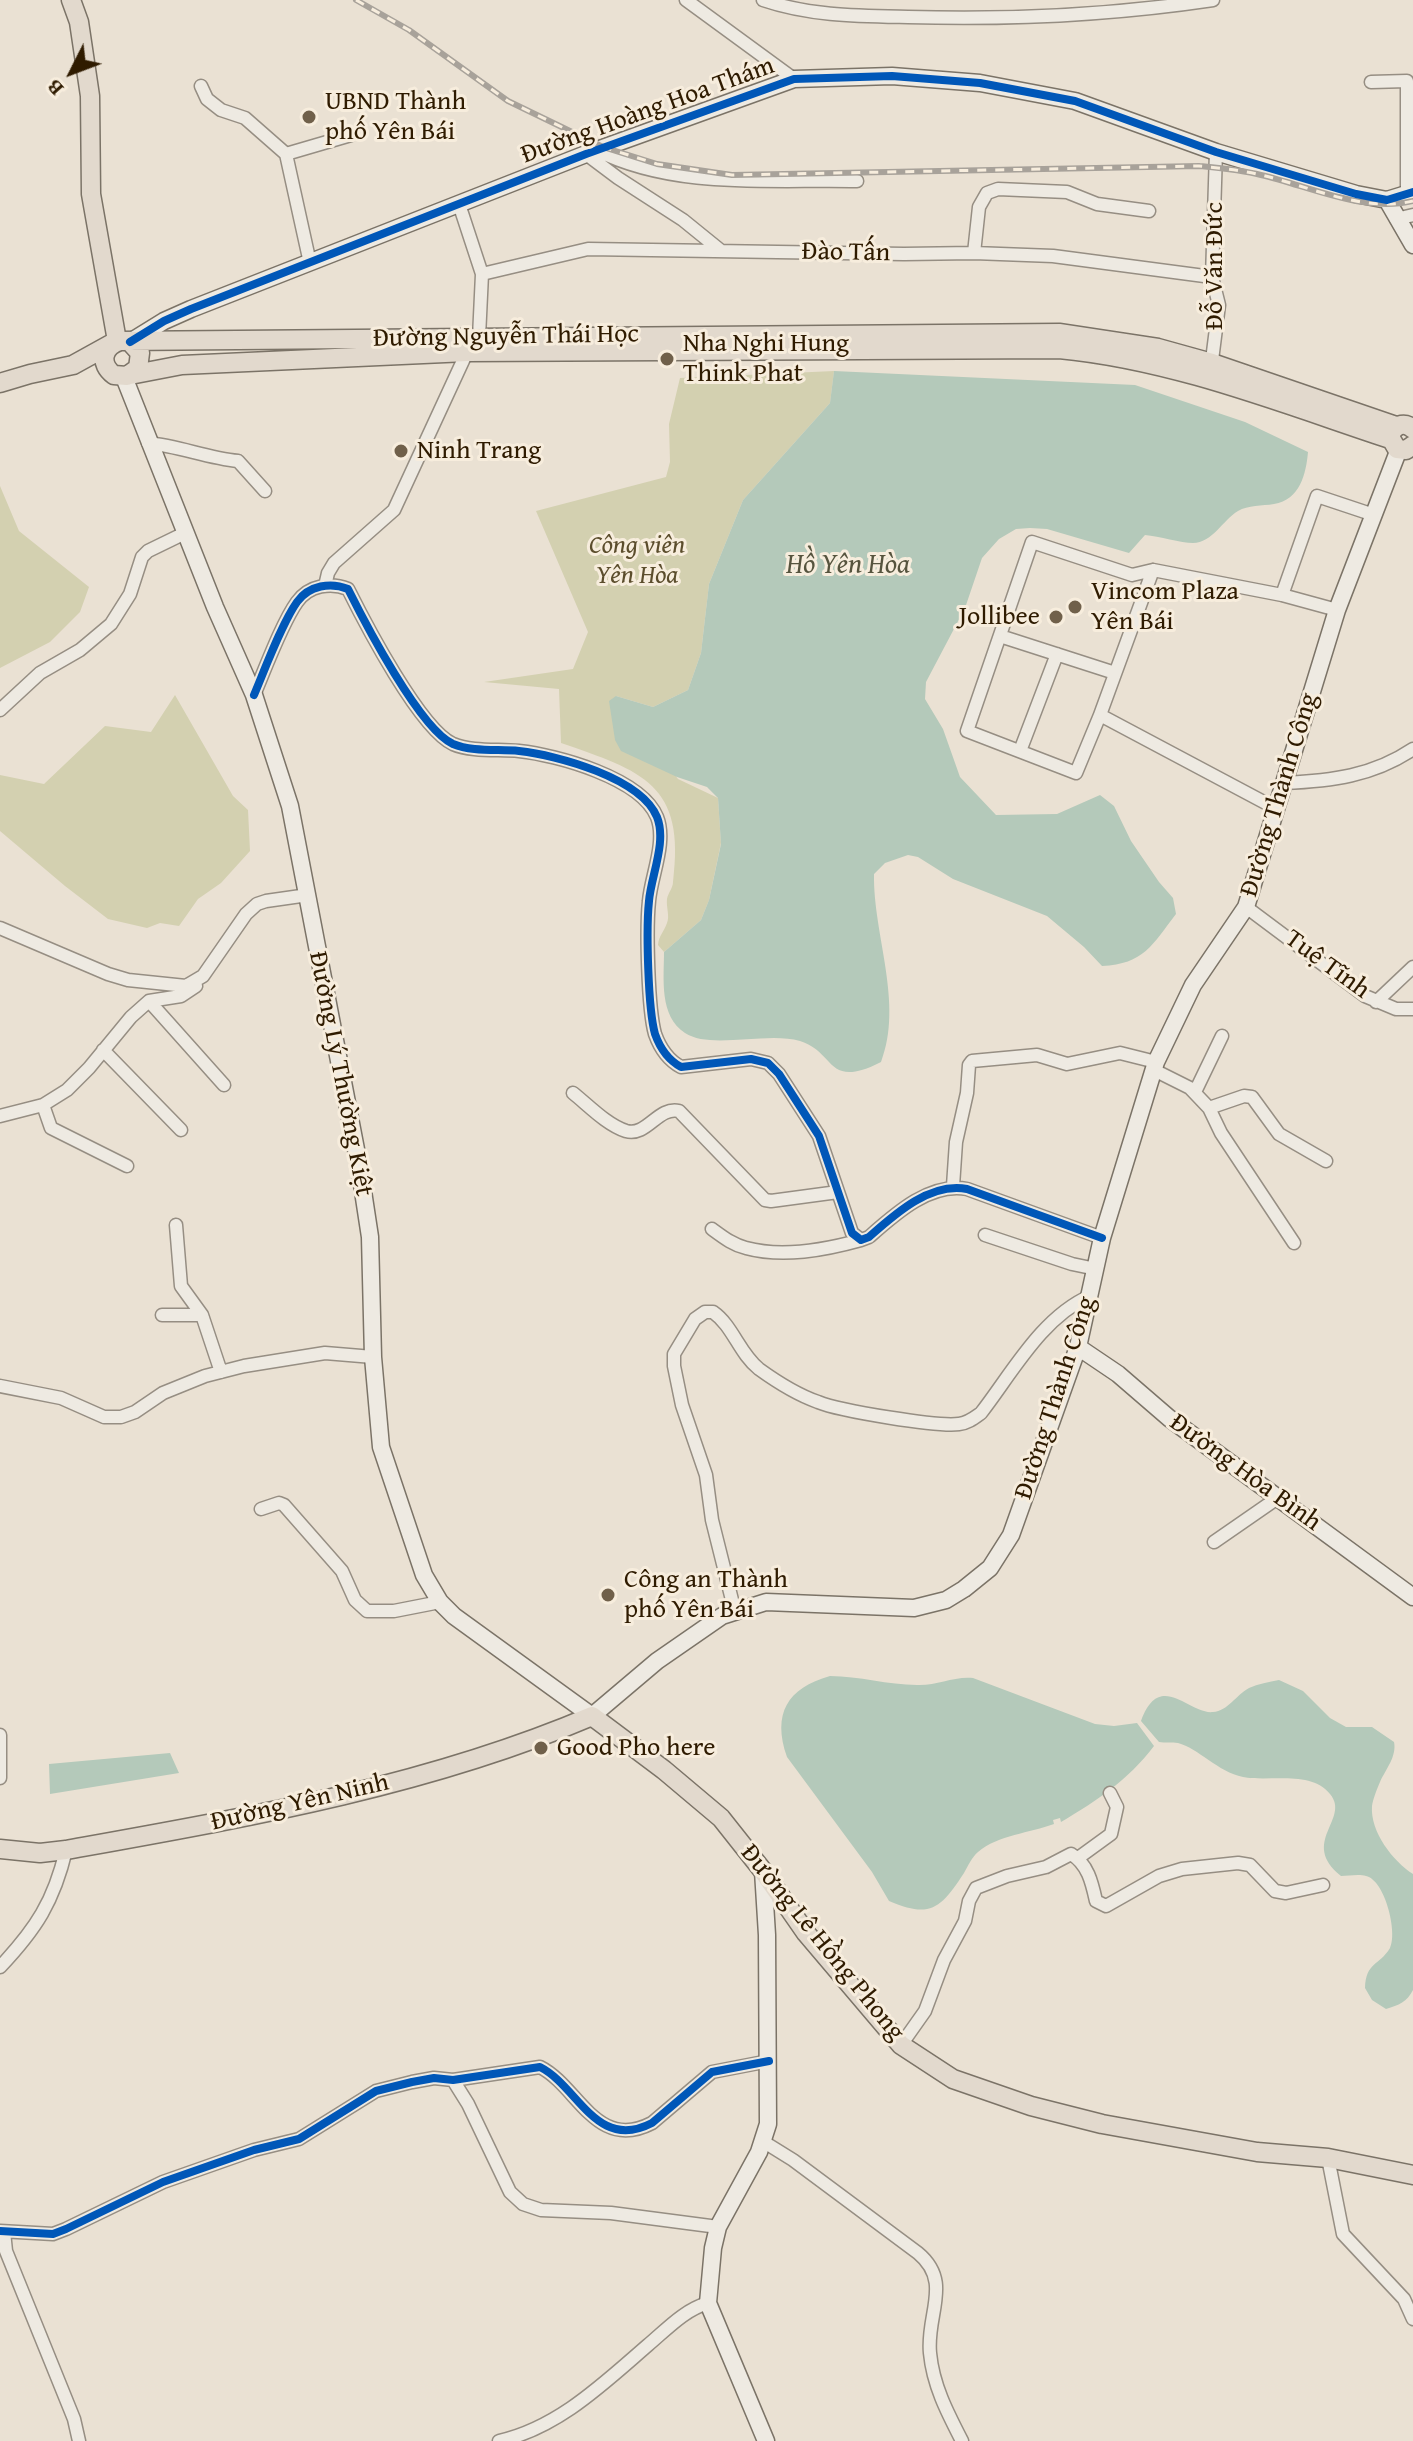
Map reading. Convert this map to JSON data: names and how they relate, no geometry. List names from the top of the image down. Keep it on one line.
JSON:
{"streets":{"main road":["Đường Hoàng Hoa Thám","Đường Nguyễn Thái Học","Đường Thành Công","Đường Lý Thường Kiệt","Đường Hòa Bình","Đường Yên Ninh","Đường Lê Hồng Phong"],"street":["Đào Tấn","Đỗ Văn Đức","Tuệ Tĩnh"]},"crossings":[["Đường Hoàng Hoa Thám","Đỗ Văn Đức"],["Đường Hoàng Hoa Thám","Đường Nguyễn Thái Học"],["Đường Hoàng Hoa Thám","Đường Lý Thường Kiệt"],["Đào Tấn","Đỗ Văn Đức"],["Đỗ Văn Đức","Đường Nguyễn Thái Học"],["Đường Nguyễn Thái Học","Đường Thành Công"],["Đường Nguyễn Thái Học","Đường Lý Thường Kiệt"],["Đường Thành Công","Tuệ Tĩnh"],["Đường Thành Công","Đường Lý Thường Kiệt"],["Đường Thành Công","Đường Hòa Bình"],["Đường Thành Công","Đường Yên Ninh"],["Đường Thành Công","Đường Lê Hồng Phong"],["Đường Lý Thường Kiệt","Đường Yên Ninh"],["Đường Lý Thường Kiệt","Đường Lê Hồng Phong"],["Đường Yên Ninh","Đường Lê Hồng Phong"]],"water":["Hồ Yên Hòa"],"parks":["Công viên Yên Hòa"],"places":["UBND Thành phố Yên Bái","Nha Nghi Hung Think Phat","Ninh Trang","Vincom Plaza Yên Bái","Jollibee","Công an Thành phố Yên Bái","Good Pho here"],"north":"bottom left"}
